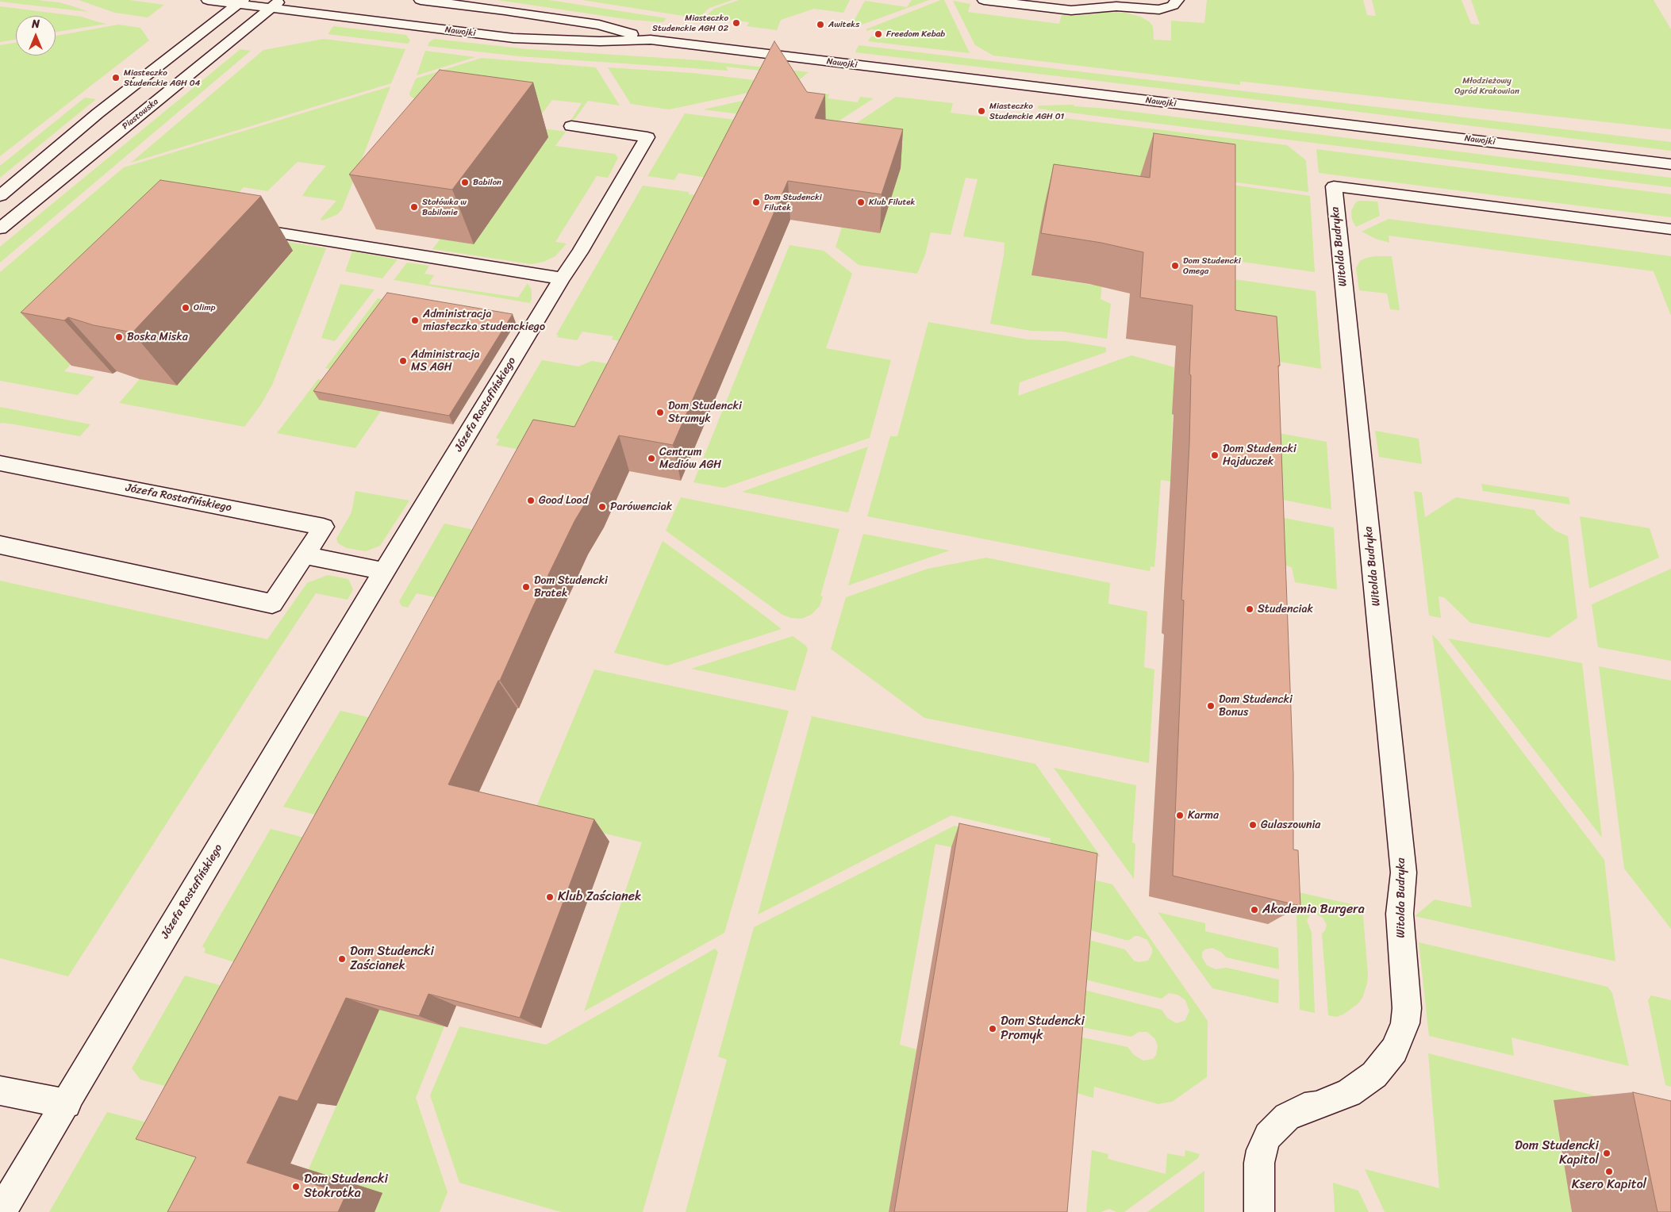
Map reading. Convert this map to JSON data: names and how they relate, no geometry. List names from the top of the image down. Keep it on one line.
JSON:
{"streets":{"street":["Nawojki","Piastowska","Witolda Budryka","Józefa Rostafińskiego"]},"crossings":[["Nawojki","Piastowska"]],"parks":["Młodzieżowy Ogród Krakowian"],"places":["Miasteczko Studenckie AGH 02","Awiteks","Freedom Kebab","Miasteczko Studenckie AGH 04","Miasteczko Studenckie AGH 01","Babilon","Dom Studencki Filutek","Klub Filutek","Stołówka w Babilonie","Dom Studencki Omega","Olimp","Administracja miasteczka studenckiego","Boska Miska","Administracja MS AGH","Dom Studencki Strumyk","Dom Studencki Hajduczek","Centrum Mediów AGH","Good Lood","Parówenciak","Dom Studencki Bratek","Studenciak","Dom Studencki Bonus","Karma","Gulaszownia","Klub Zaścianek","Akademia Burgera","Dom Studencki Zaścianek","Dom Studencki Promyk","Dom Studencki Kapitol","Ksero Kapitol","Dom Studencki Stokrotka"],"north":"top"}
